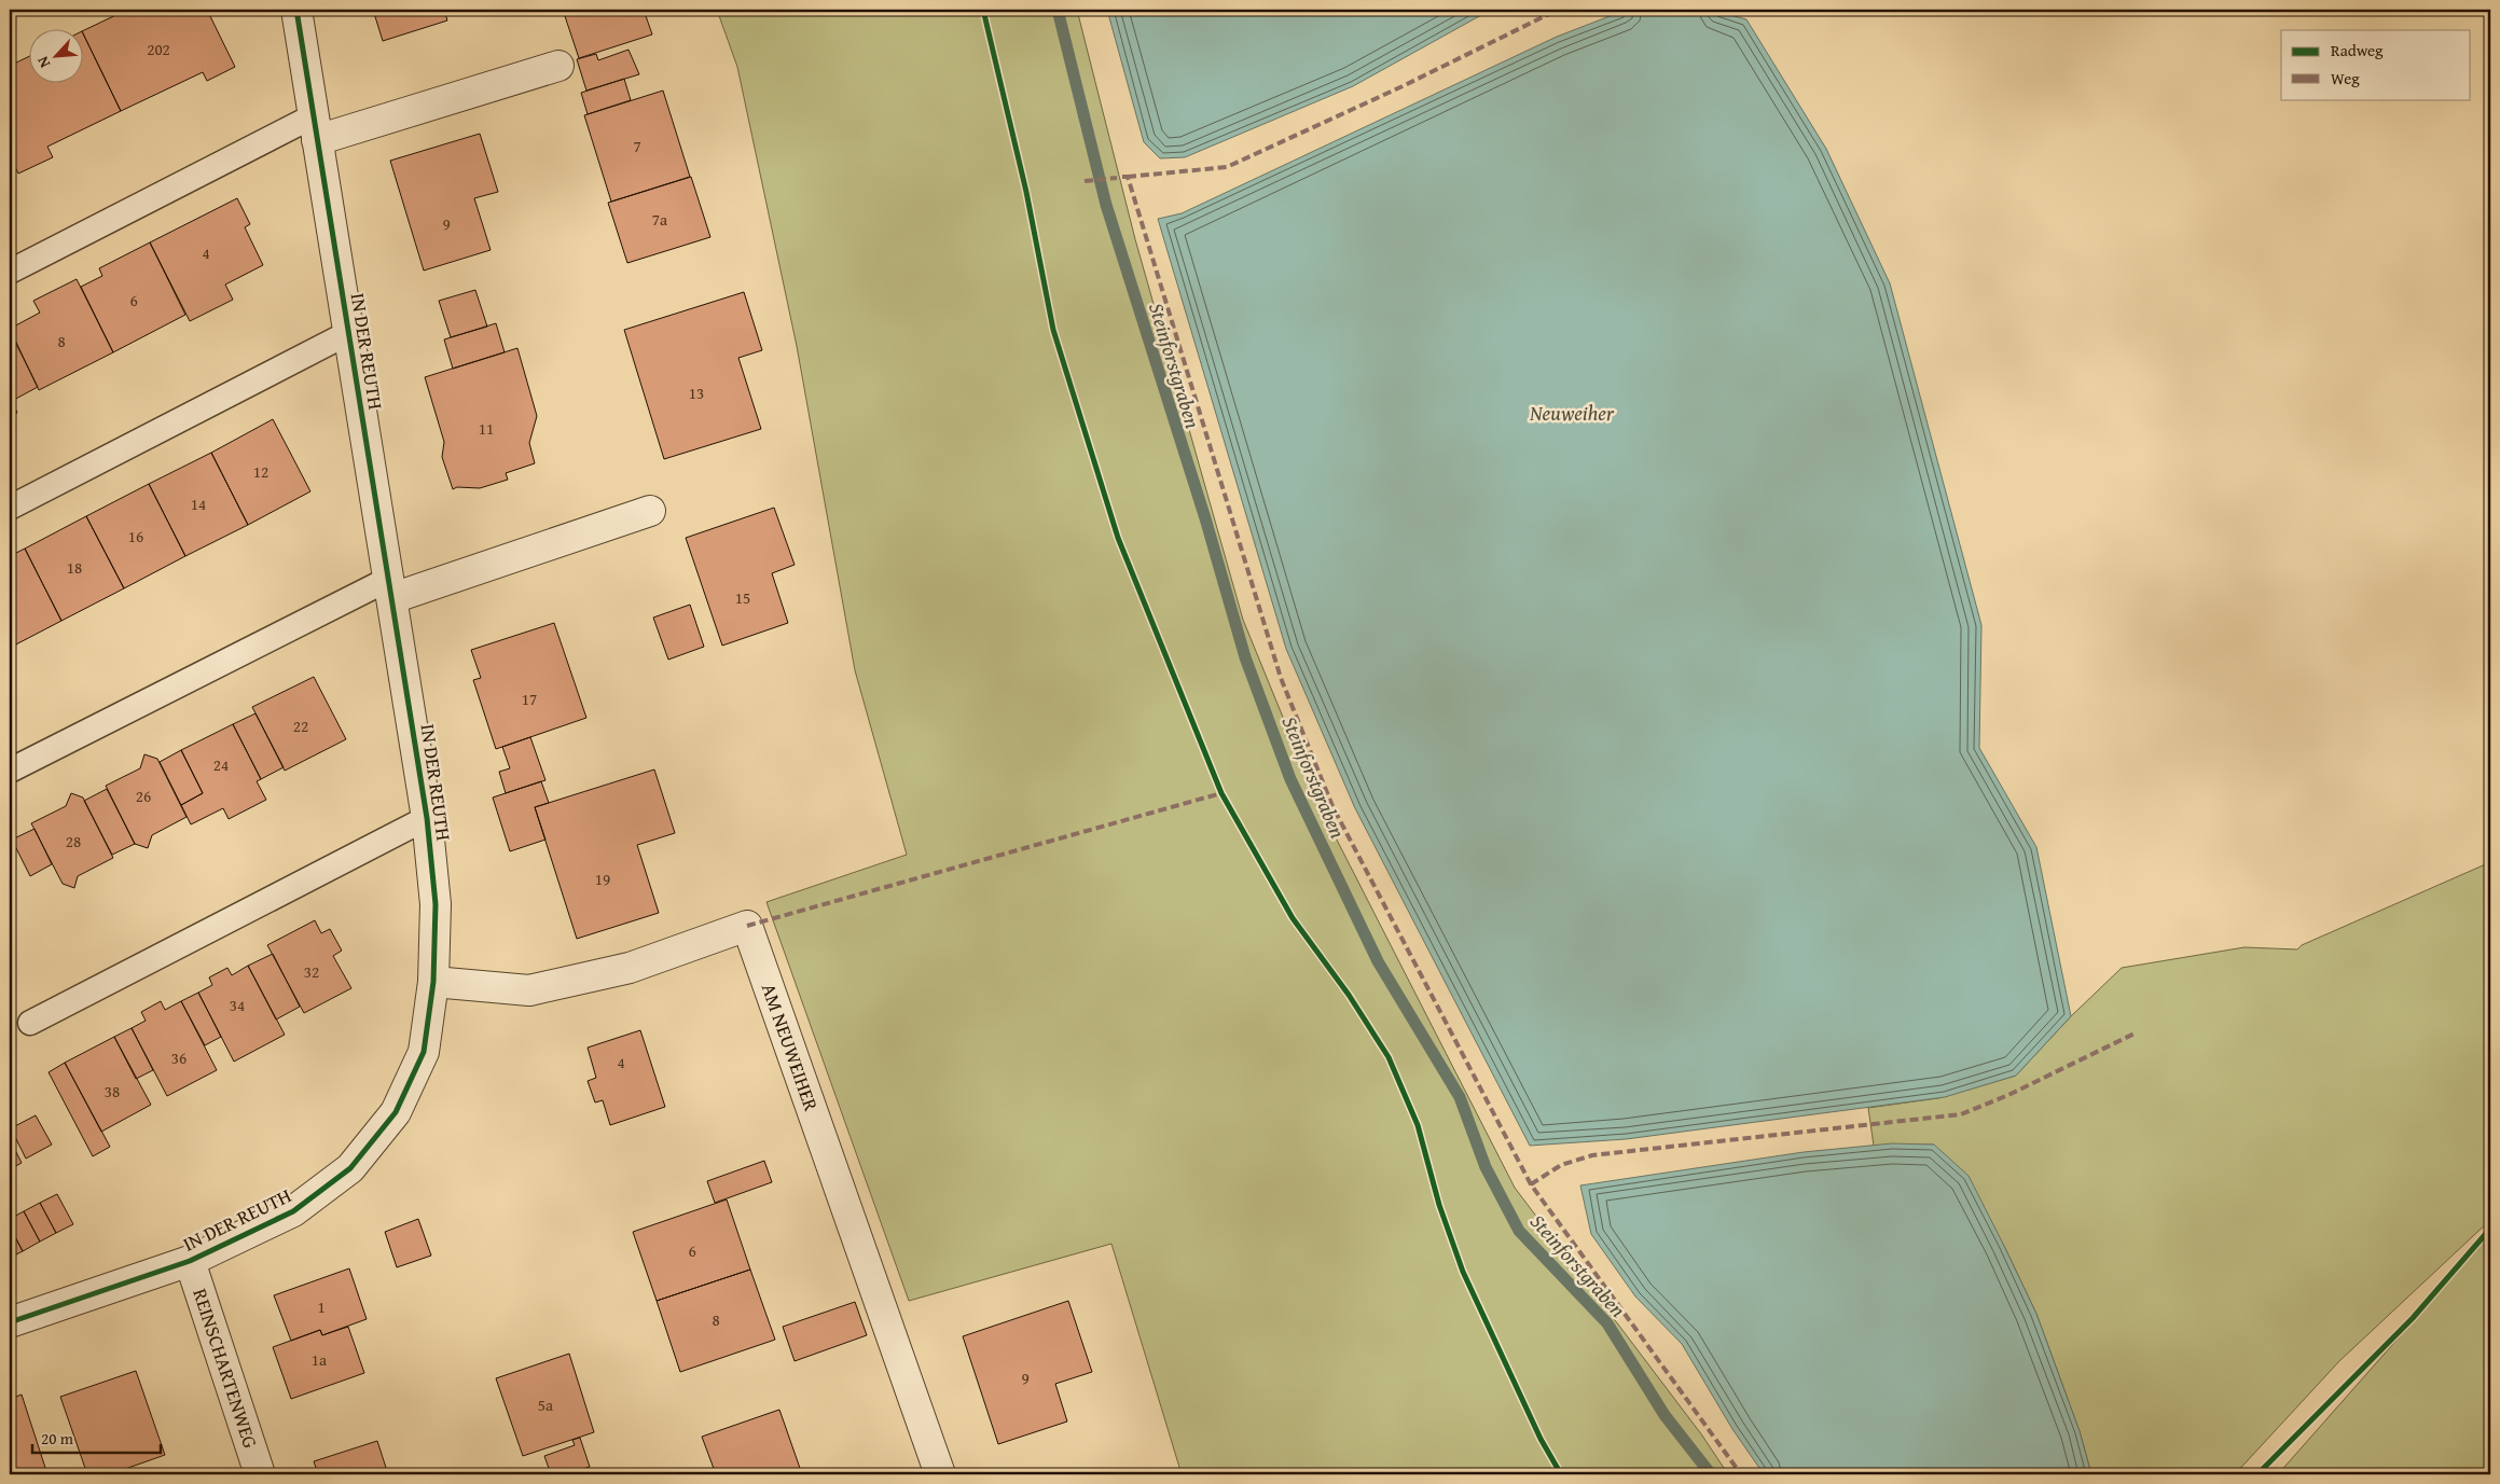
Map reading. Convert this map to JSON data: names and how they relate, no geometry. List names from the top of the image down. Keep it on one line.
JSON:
{"streets":{"street":["IN DER REUTH","AM NEUWEIHER","REINSCHARTENWEG"]},"crossings":[["IN DER REUTH","AM NEUWEIHER"],["IN DER REUTH","REINSCHARTENWEG"]],"water":["Steinforstgraben","Neuweiher"],"house_numbers":["202","7","7a","9","4","6","8","13","11","12","14","16","18","15","17","22","24","26","28","19","32","34","36","4","38","6","1","8","1a","9","5a"],"legend":["Radweg","Weg"],"scale_bar":"20 m","north":"bottom left"}
